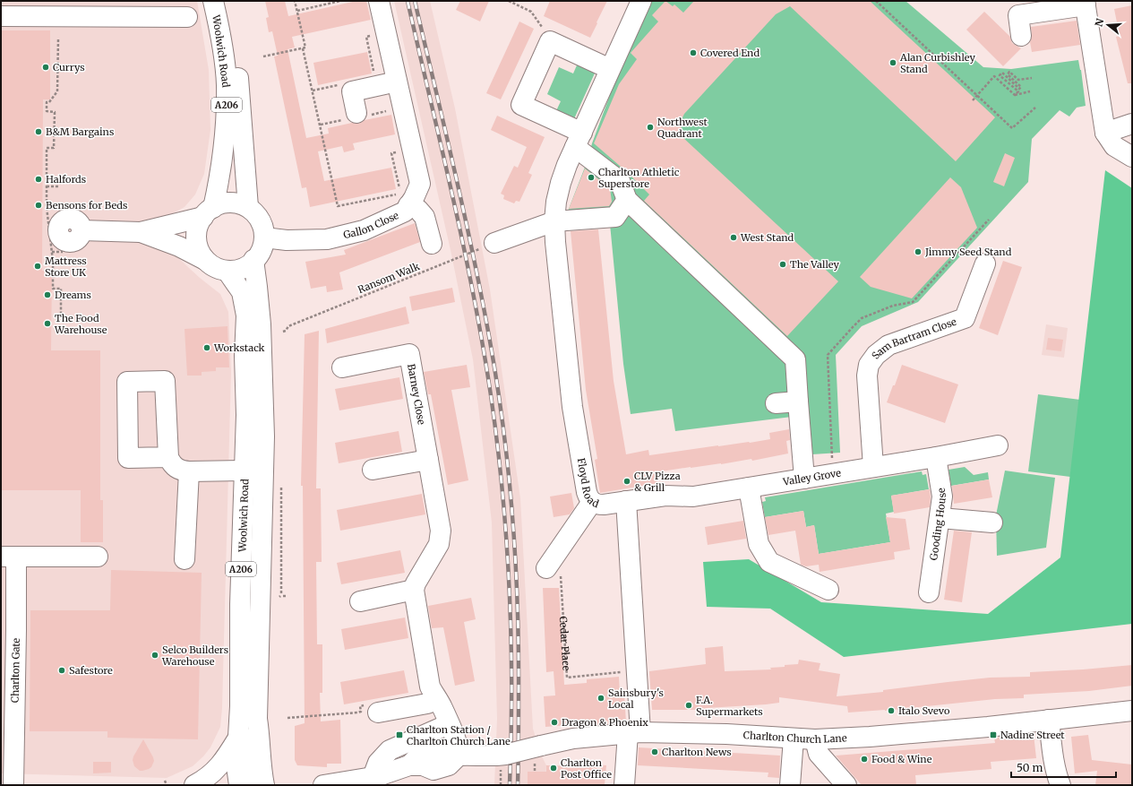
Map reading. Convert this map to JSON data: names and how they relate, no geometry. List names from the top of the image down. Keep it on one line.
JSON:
{"streets":{"street":["Woolwich Road","A206","Gallon Close","Sam Bartram Close","Barney Close","Valley Grove","Floyd Road","Gooding House","Charlton Gate","Charlton Church Lane"],"path":["Ransom Walk","Cedar Place"]},"crossings":[["Woolwich Road","Gallon Close"],["Sam Bartram Close","Valley Grove"],["Valley Grove","Floyd Road"],["Valley Grove","Gooding House"]],"places":{"other":["Covered End","Alan Curbishley Stand","Currys","Northwest Quadrant","B&M Bargains","Charlton Athletic Superstore","Halfords","Bensons for Beds","West Stand","Jimmy Seed Stand","The Valley","Mattress Store UK","Dreams","The Food Warehouse","Workstack","CLV Pizza & Grill","Selco Builders Warehouse","Safestore","Sainsbury's Local","F.A. Supermarkets","Italo Svevo","Dragon & Phoenix","Charlton News","Food & Wine","Charlton Post Office"],"transit":["Charlton Station / Charlton Church Lane","Nadine Street"]},"scale_bar":"50 m","north":"left"}
